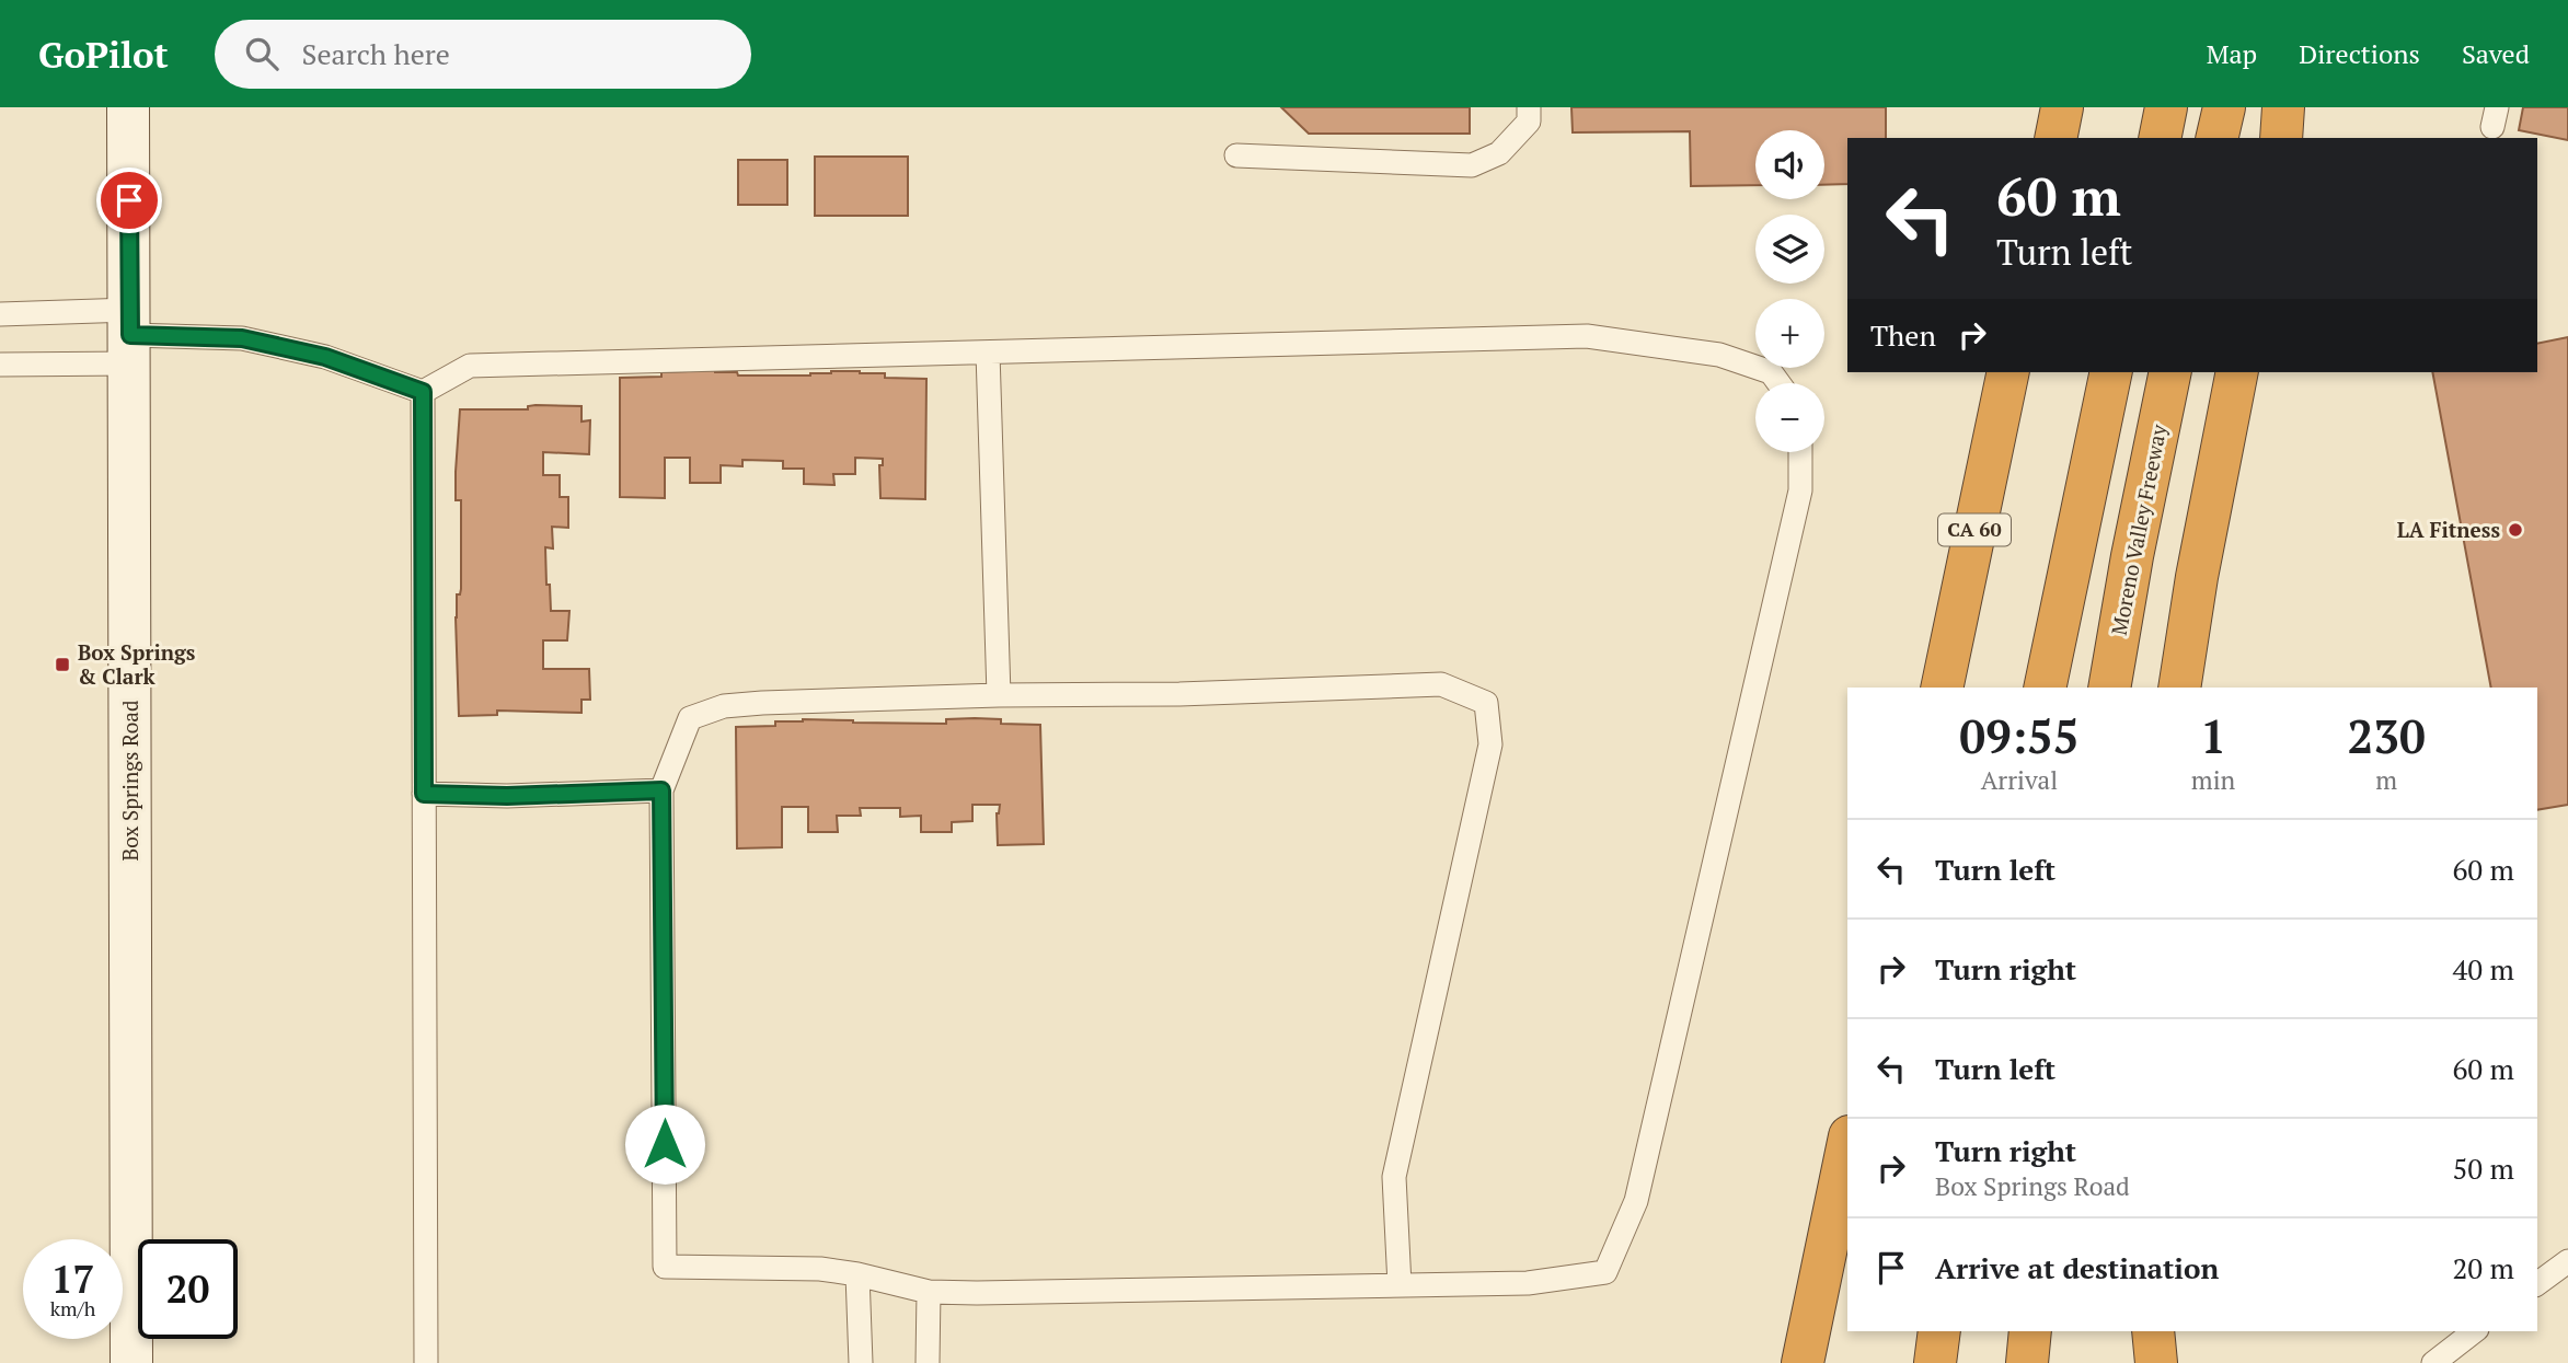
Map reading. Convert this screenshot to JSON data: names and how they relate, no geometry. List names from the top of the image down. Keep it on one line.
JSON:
{"streets":{"highway":["CA 60","Moreno Valley Freeway"],"main road":["Box Springs Road"]},"places":{"other":["LA Fitness"],"transit":["Box Springs & Clark"]},"page":{"header":"GoPilot","search":"Search here","nav":["Map","Directions","Saved"],"map_buttons":["+","−"],"turn":["60 m","Turn left"],"then":"Then","eta":["09:55","Arrival","1","min","230","m"],"list":[{"name":"Turn left","value":"60 m"},{"name":"Turn right","value":"40 m"},{"name":"Turn left","value":"60 m"},{"name":"Turn right","note":"Box Springs Road","value":"50 m"},{"name":"Arrive at destination","value":"20 m"}],"speed":"17 km/h","limit":"20"}}
